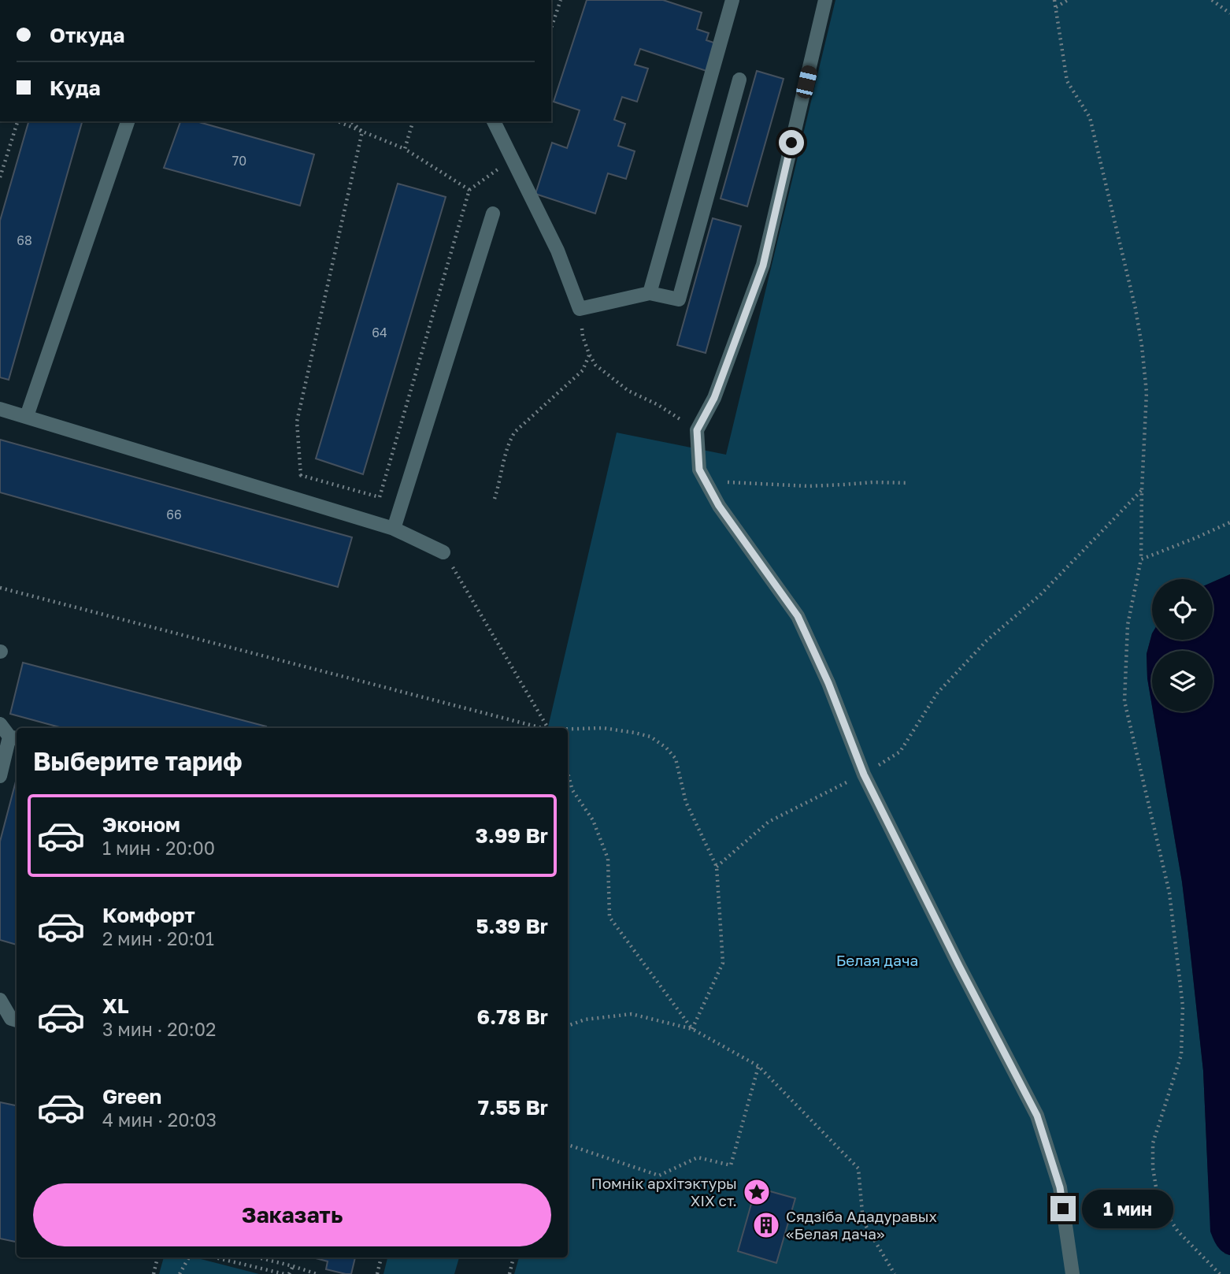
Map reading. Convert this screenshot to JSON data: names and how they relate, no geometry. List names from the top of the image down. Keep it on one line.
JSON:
{"parks":["Белая дача"],"places":{"place":["Помнік архітэктуры XIX ст."],"building":["Сядзіба Ададуравых «Белая дача»"]},"house_numbers":["70","68","64","66"],"page":{"banner":["Откуда","Куда"],"heading":"Выберите тариф","list":[{"name":"Эконом","note":"1 мин · 20:00","value":"3.99 Br"},{"name":"Комфорт","note":"2 мин · 20:01","value":"5.39 Br"},{"name":"XL","note":"3 мин · 20:02","value":"6.78 Br"},{"name":"Green","note":"4 мин · 20:03","value":"7.55 Br"}],"buttons":"Заказать","bubble":"1 мин"}}
